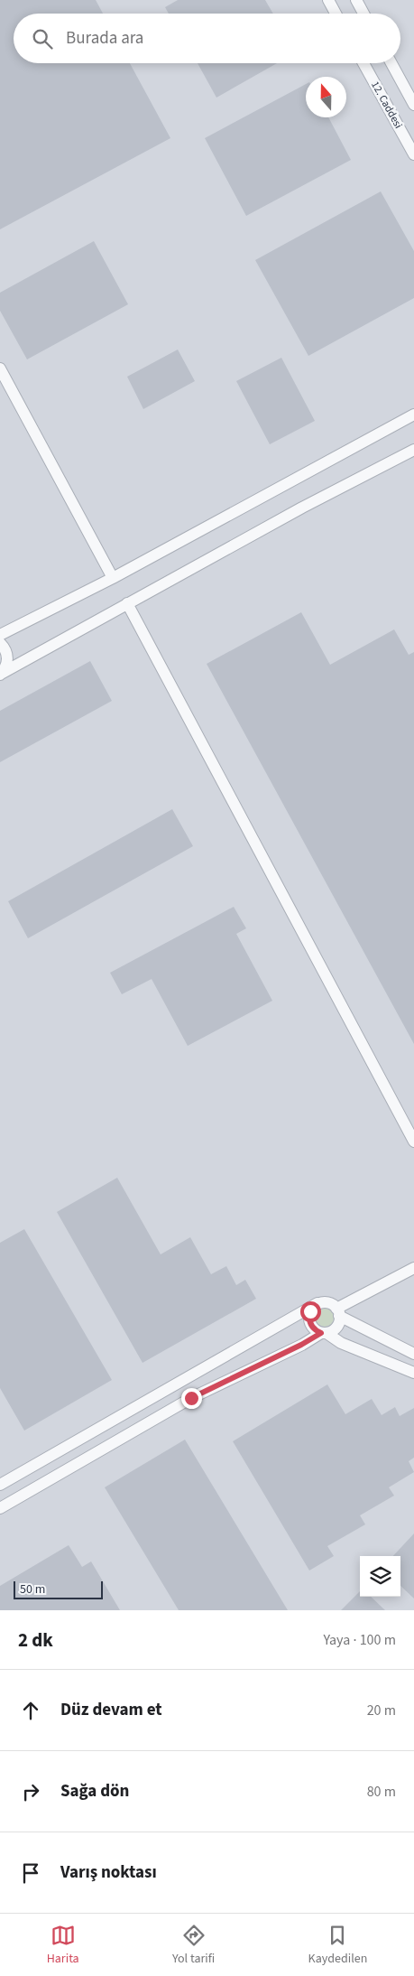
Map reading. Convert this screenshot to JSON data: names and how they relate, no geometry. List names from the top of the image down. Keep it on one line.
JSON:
{"streets":{"street":["12. Caddesi"]},"scale_bar":"50 m","north":"top","page":{"search":"Burada ara","scale":"50 m","heading":["2 dk","Yaya · 100 m"],"list":[["Düz devam et","20 m"],["Sağa dön","80 m"],"Varış noktası"],"nav":["Harita","Yol tarifi","Kaydedilen"]}}
